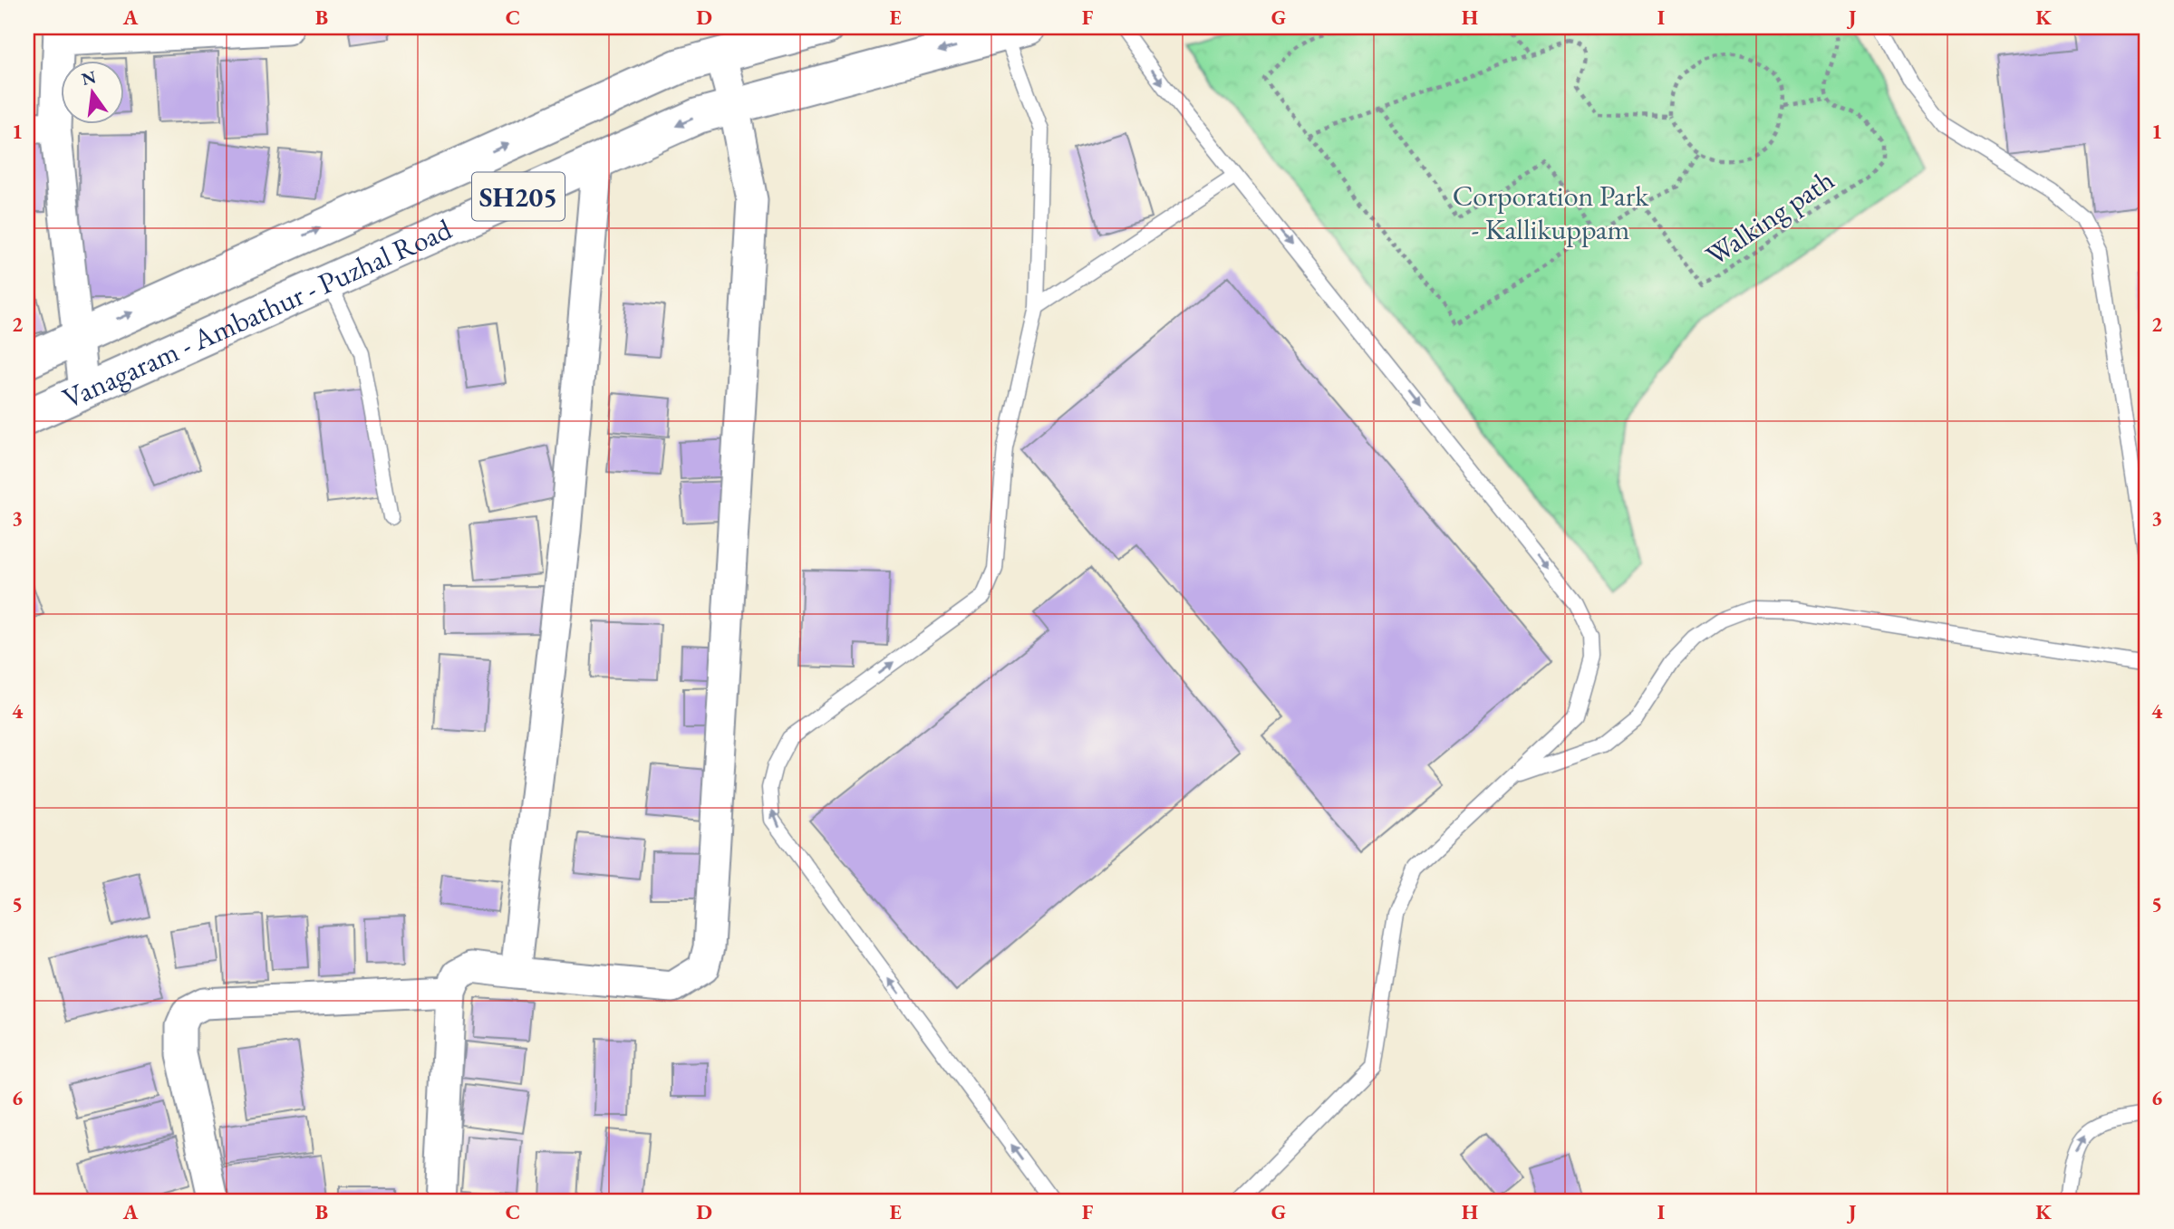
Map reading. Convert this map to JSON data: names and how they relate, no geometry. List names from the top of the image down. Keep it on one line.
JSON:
{"streets":{"main road":["SH205","Vanagaram - Ambathur - Puzhal Road"],"path":["Walking path"]},"parks":["Corporation Park - Kallikuppam"],"north":"top","grid":{"columns":["A","B","C","D","E","F","G","H","I","J","K"],"rows":["1","2","3","4","5","6"]}}
